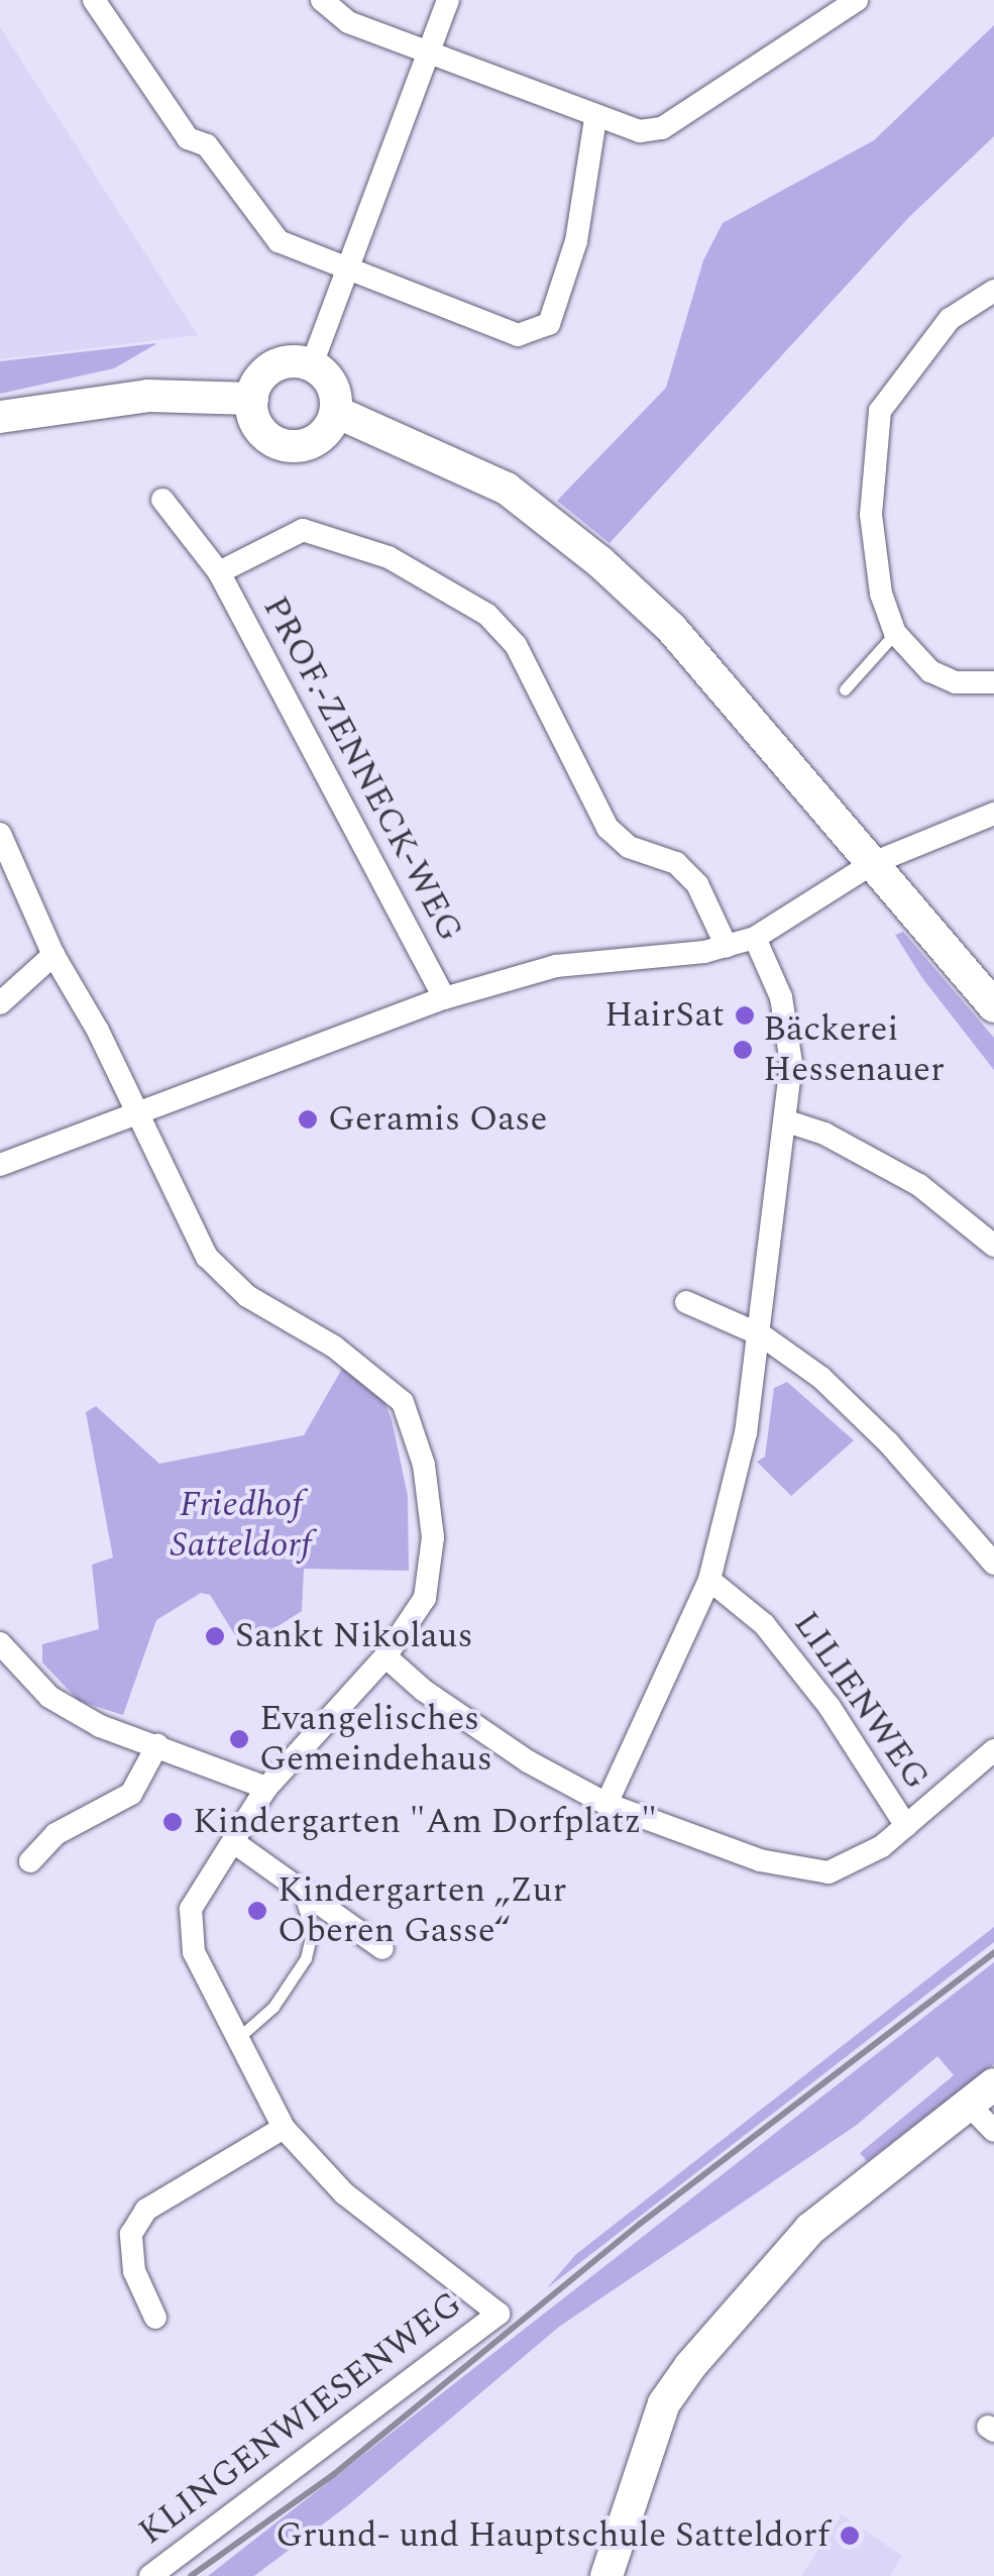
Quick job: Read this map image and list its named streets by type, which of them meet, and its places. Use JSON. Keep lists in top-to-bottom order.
{
  "streets": {
    "street": ["PROF.-ZENNECK-WEG", "LILIENWEG", "KLINGENWIESENWEG"]
  },
  "parks": ["Friedhof Satteldorf"],
  "places": [
    "HairSat",
    "Bäckerei Hessenauer",
    "Geramis Oase",
    "Sankt Nikolaus",
    "Evangelisches Gemeindehaus",
    "Kindergarten \"Am Dorfplatz\"",
    "Kindergarten „Zur Oberen Gasse“",
    "Grund- und Hauptschule Satteldorf"
  ]
}
